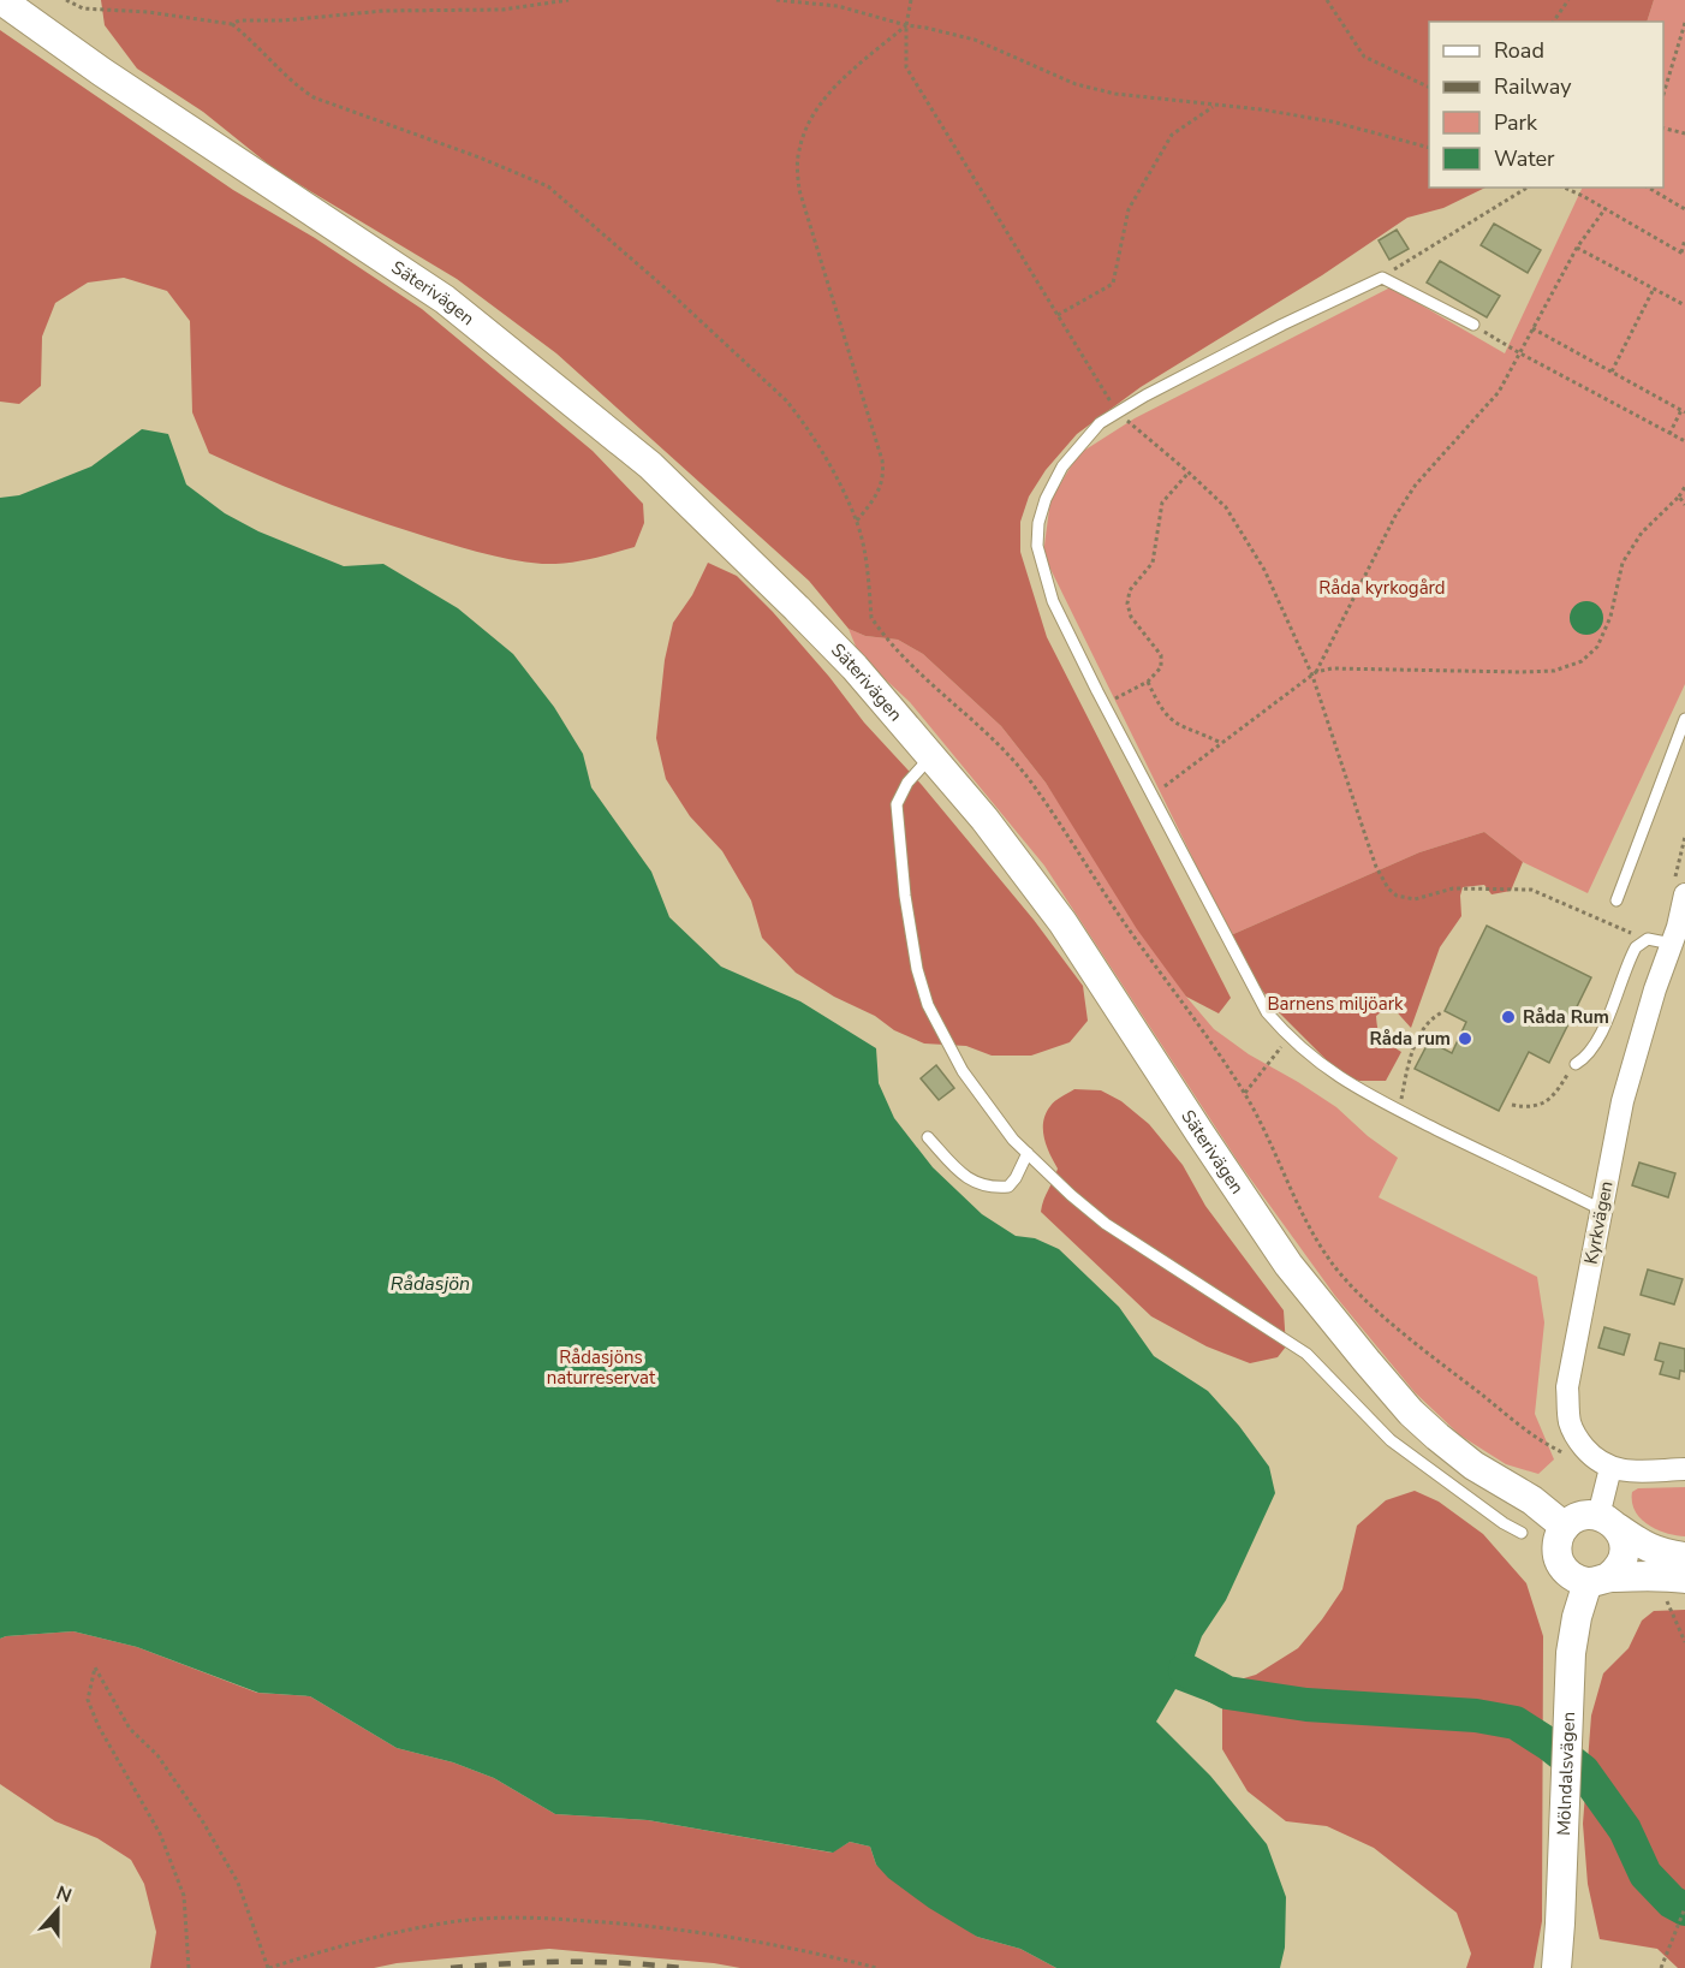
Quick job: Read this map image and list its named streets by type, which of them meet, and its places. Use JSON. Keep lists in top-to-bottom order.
{
  "streets": {
    "street": ["Säterivägen", "Kyrkvägen", "Mölndalsvägen"]
  },
  "crossings": [
    ["Säterivägen", "Mölndalsvägen"]
  ],
  "water": ["Rådasjön"],
  "parks": ["Råda kyrkogård", "Barnens miljöark", "Rådasjöns naturreservat"],
  "places": ["Råda Rum", "Råda rum"],
  "legend": [
    "Road",
    "Railway",
    "Park",
    "Water"
  ],
  "north": "top"
}
